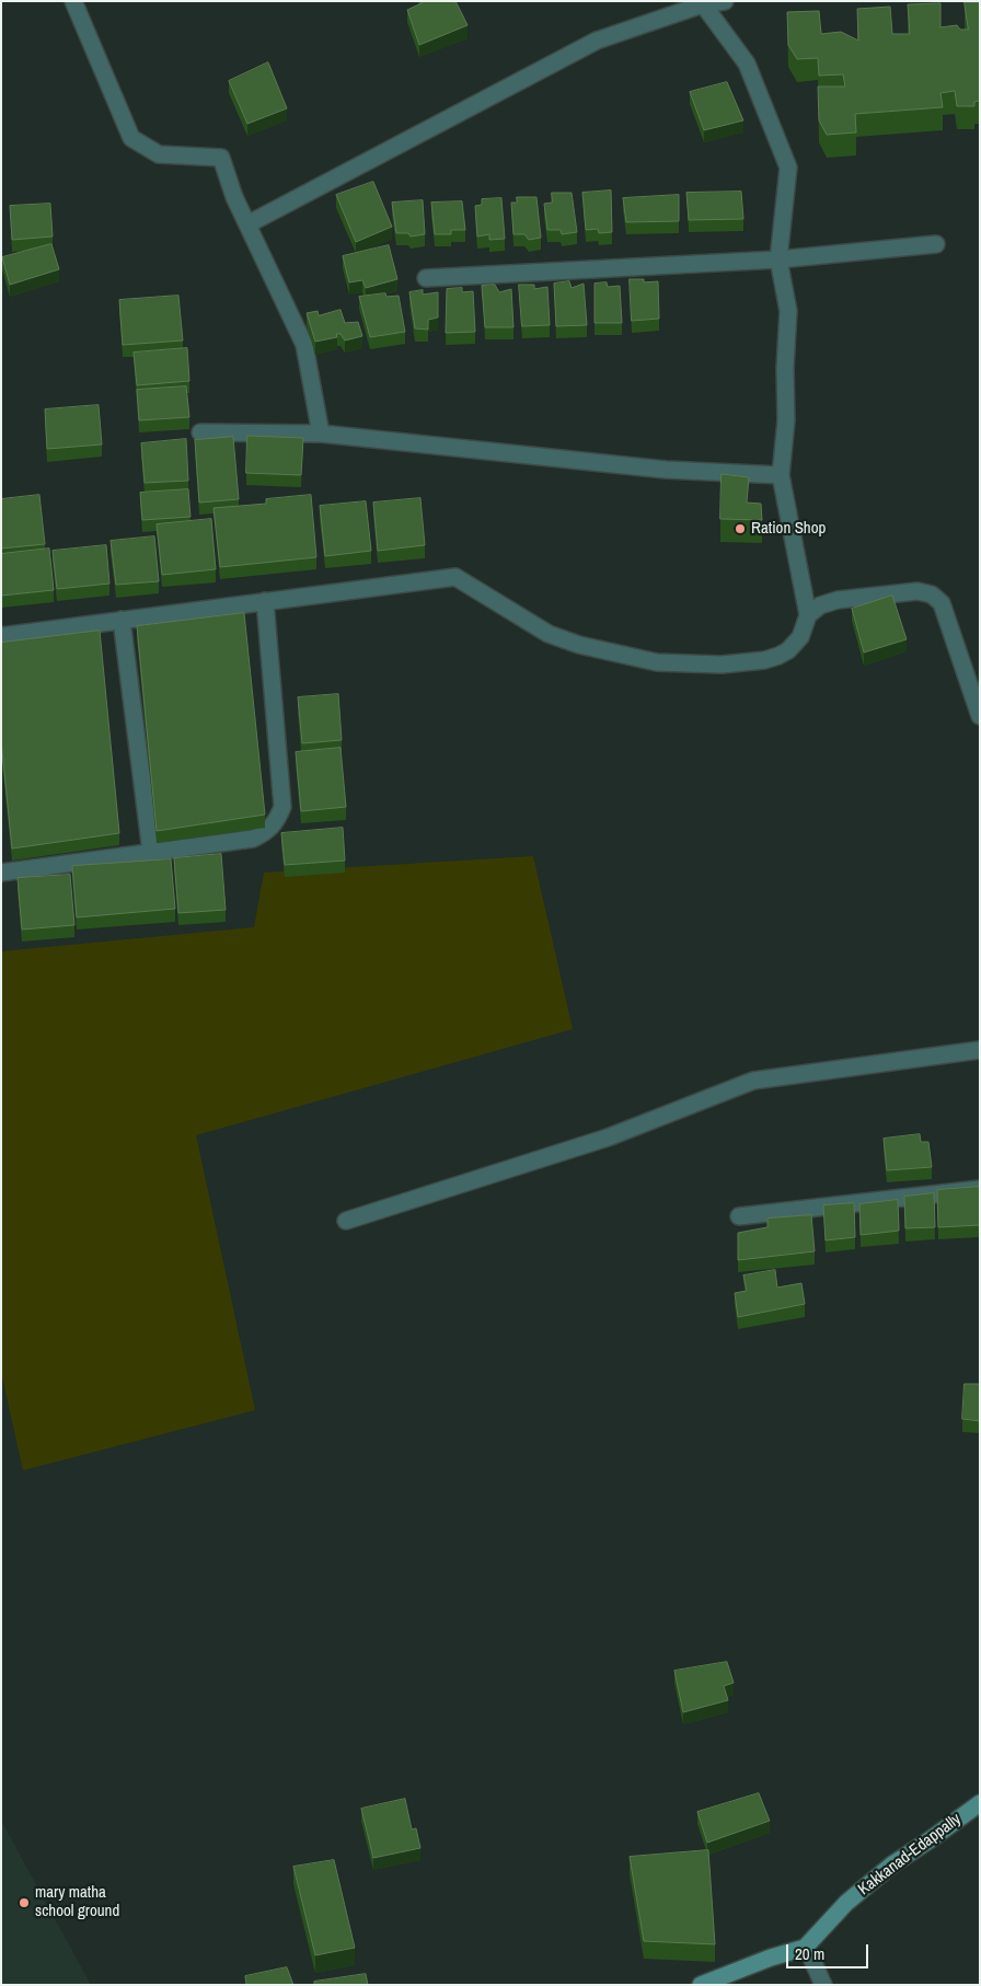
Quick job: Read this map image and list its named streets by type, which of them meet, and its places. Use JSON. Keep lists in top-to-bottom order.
{
  "streets": {
    "street": ["Kakkanad-Edappally"]
  },
  "places": ["Ration Shop", "mary matha school ground"],
  "scale_bar": "20 m"
}
